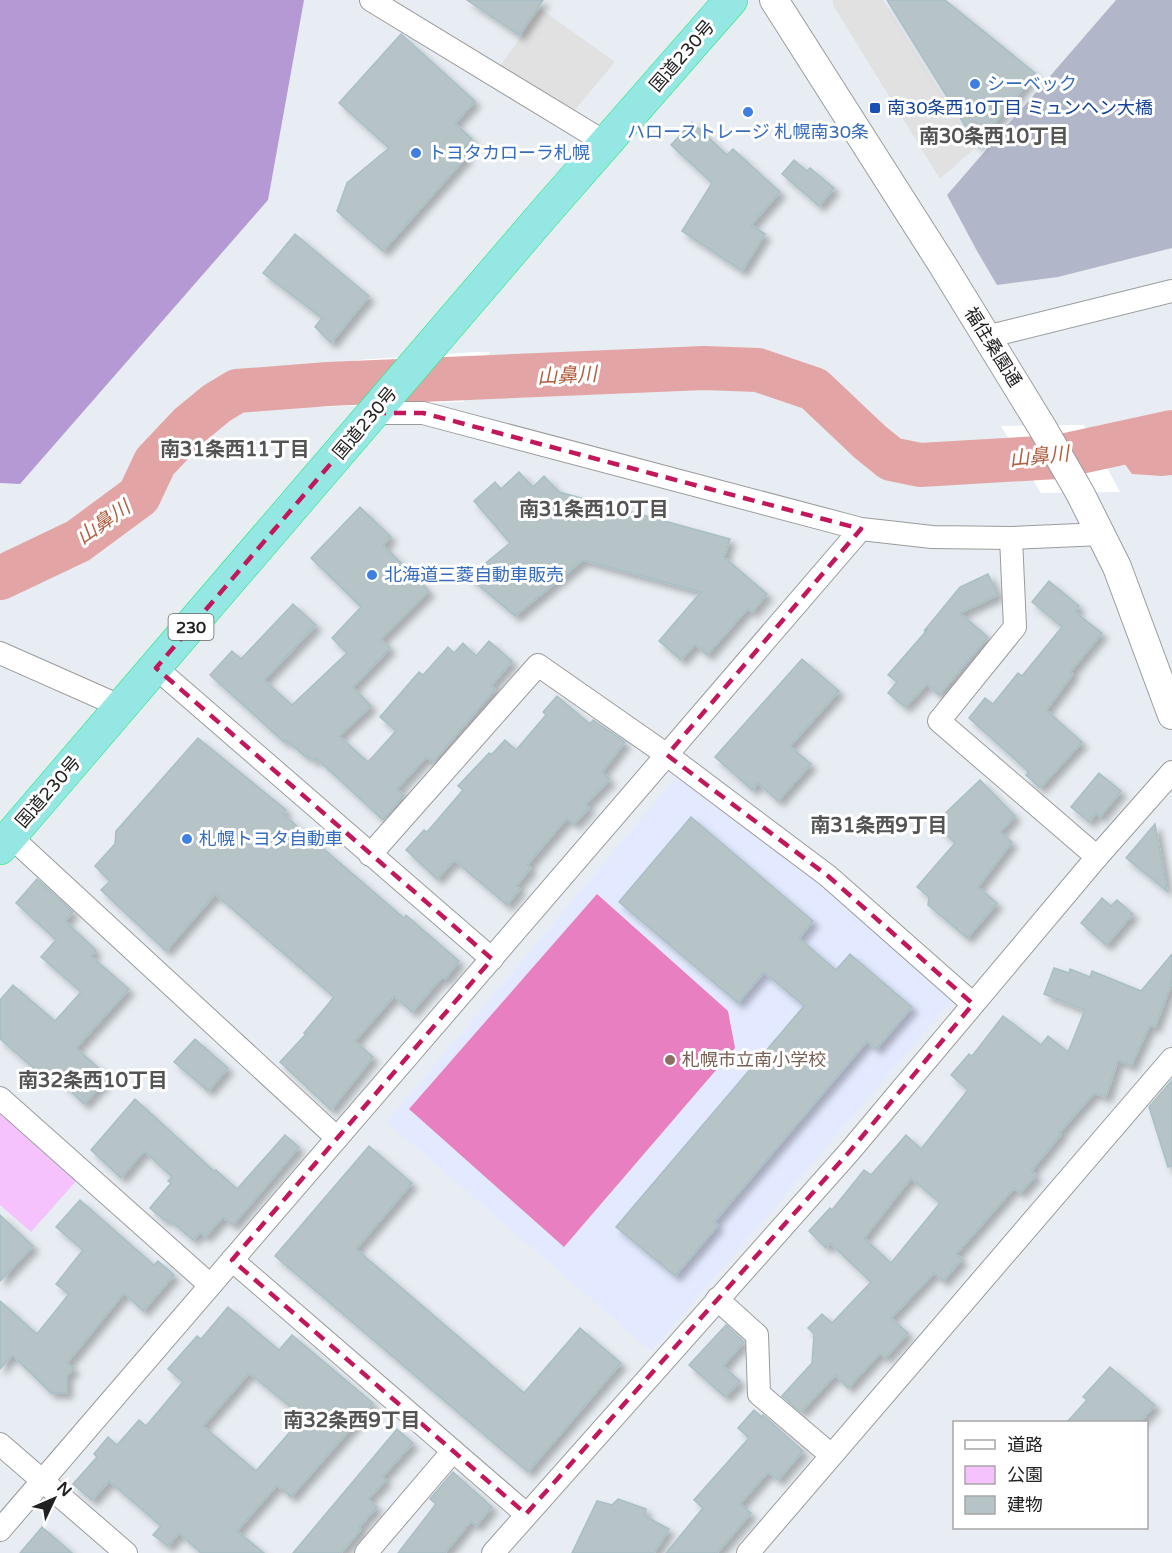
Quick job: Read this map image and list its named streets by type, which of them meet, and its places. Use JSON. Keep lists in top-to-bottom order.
{
  "streets": {
    "highway": ["国道230号", "230"],
    "street": ["福住桑園通"]
  },
  "districts": [
    "南30条西10丁目",
    "南31条西11丁目",
    "南31条西10丁目",
    "南31条西9丁目",
    "南32条西10丁目",
    "南32条西9丁目"
  ],
  "water": ["山鼻川"],
  "places": {
    "other": [
      "シーベック",
      "ハローストレージ 札幌南30条",
      "トヨタカローラ札幌",
      "北海道三菱自動車販売",
      "札幌トヨタ自動車",
      "札幌市立南小学校"
    ],
    "transit": ["南30条西10丁目 ミュンヘン大橋"]
  },
  "legend": ["道路", "公園", "建物"],
  "north": "top right"
}
